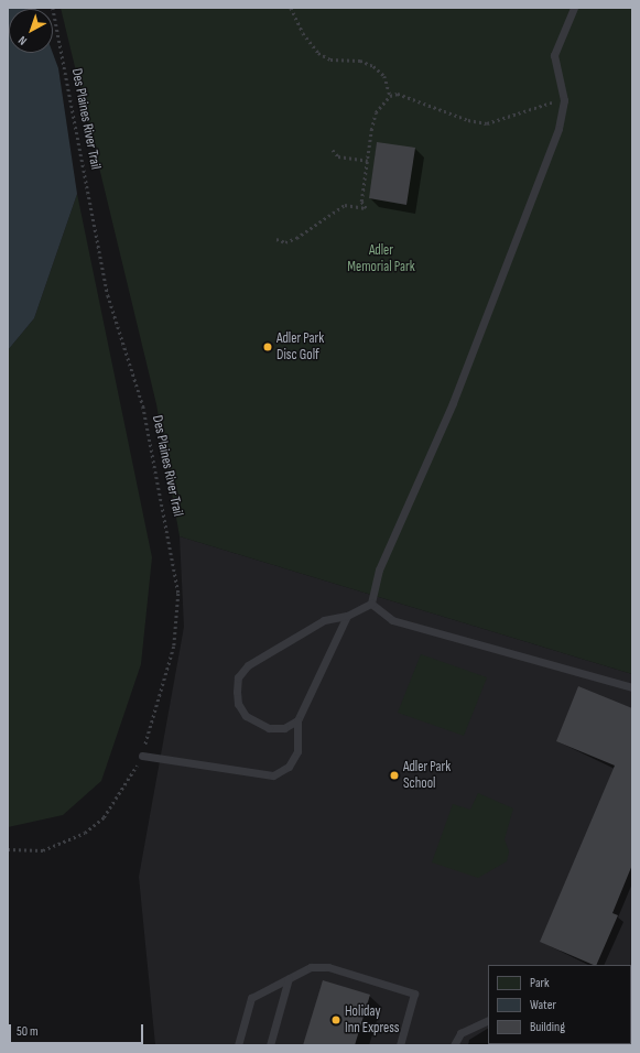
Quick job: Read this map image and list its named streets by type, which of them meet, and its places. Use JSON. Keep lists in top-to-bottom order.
{
  "streets": {
    "path": ["Des Plaines River Trail"]
  },
  "parks": ["Adler Memorial Park"],
  "places": ["Adler Park Disc Golf", "Adler Park School", "Holiday Inn Express"],
  "legend": ["Park", "Water", "Building"],
  "scale_bar": "50 m",
  "north": "bottom left"
}
